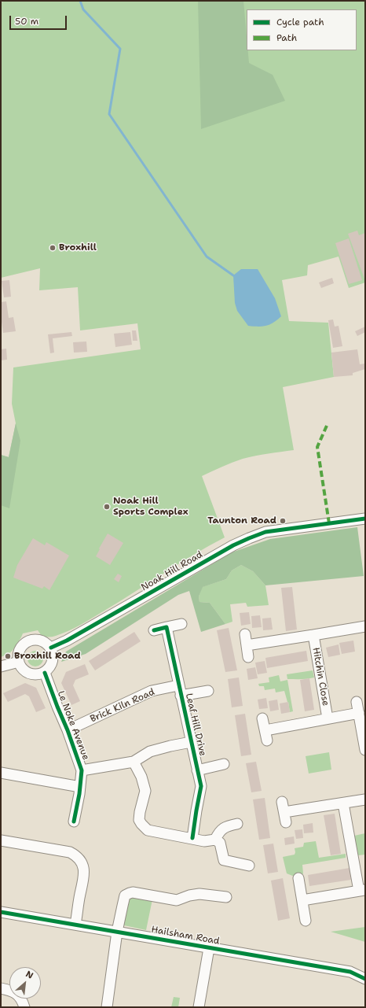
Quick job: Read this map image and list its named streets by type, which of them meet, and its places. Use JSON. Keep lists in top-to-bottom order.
{
  "streets": {
    "street": [
      "Noak Hill Road",
      "Hitchin Close",
      "Brick Kiln Road",
      "Leaf Hill Drive",
      "Le Noke Avenue",
      "Hailsham Road"
    ]
  },
  "crossings": [
    ["Noak Hill Road", "Le Noke Avenue"],
    ["Brick Kiln Road", "Leaf Hill Drive"],
    ["Brick Kiln Road", "Le Noke Avenue"]
  ],
  "places": [
    "Broxhill",
    "Noak Hill Sports Complex",
    "Taunton Road",
    "Broxhill Road"
  ],
  "legend": ["Cycle path", "Path"],
  "scale_bar": "50 m",
  "north": "top right"
}
